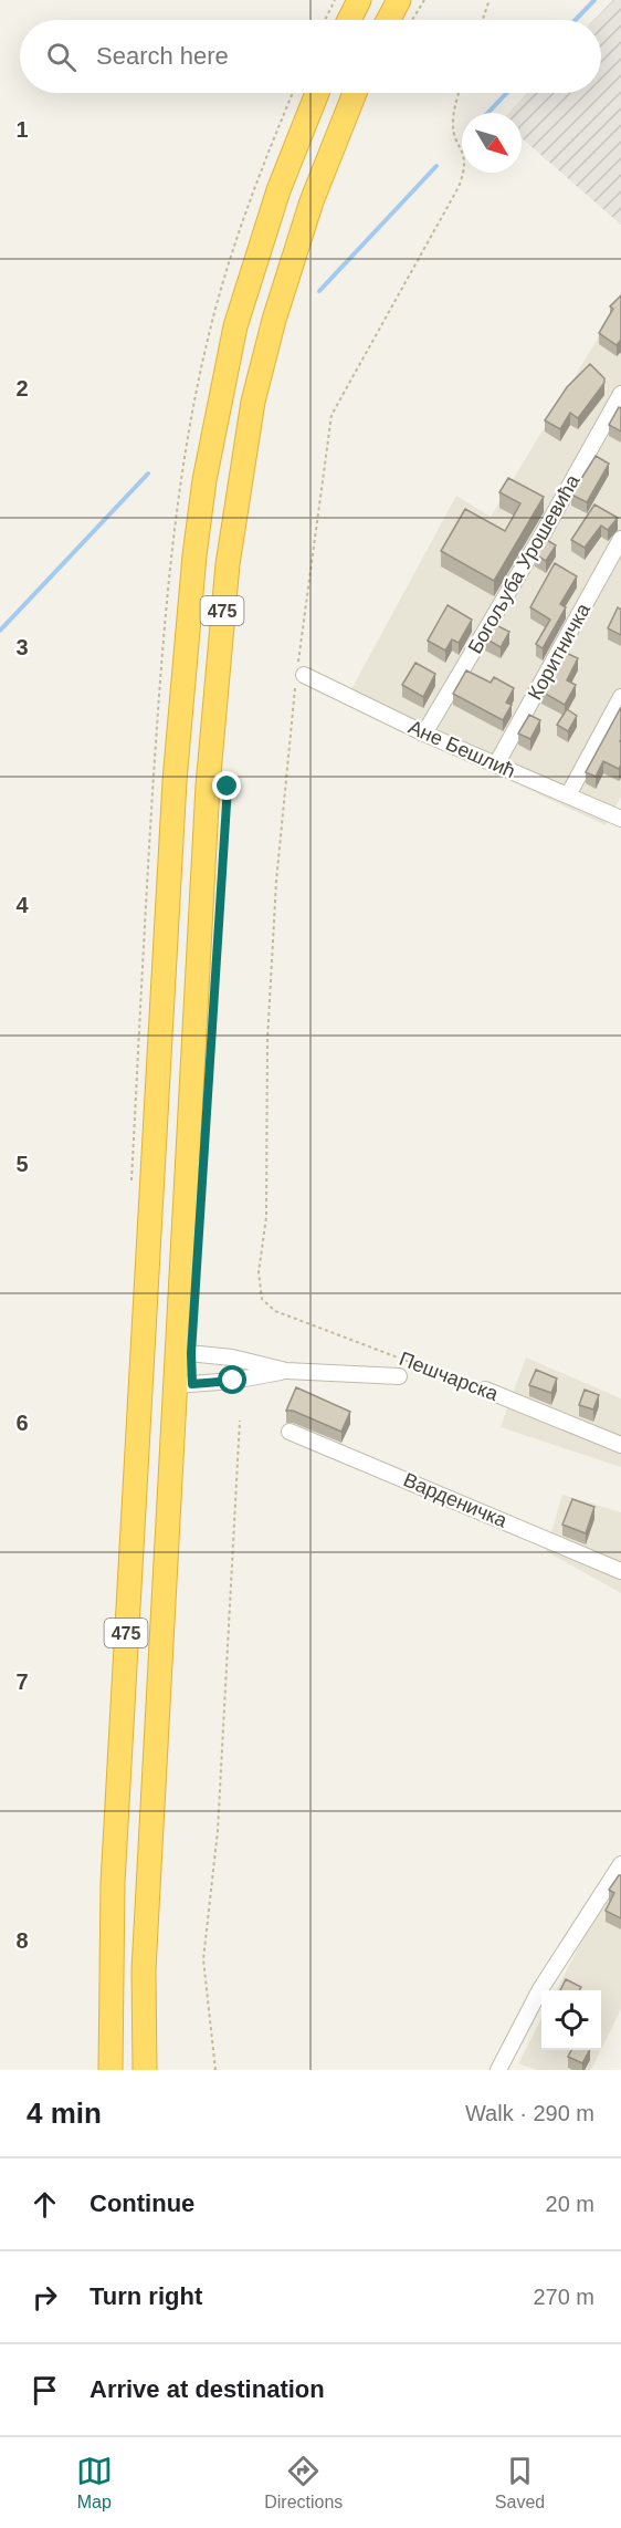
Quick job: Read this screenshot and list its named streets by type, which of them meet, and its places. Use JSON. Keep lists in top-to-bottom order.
{
  "streets": {
    "highway": ["475"],
    "street": [
      "Богољуба Урошевића",
      "Коритничка",
      "Ане Бешлић",
      "Пешчарска",
      "Варденичка"
    ]
  },
  "crossings": [
    ["Богољуба Урошевића", "Ане Бешлић"],
    ["Коритничка", "Ане Бешлић"]
  ],
  "north": "bottom right",
  "page": {
    "search": "Search here",
    "heading": ["4 min", "Walk · 290 m"],
    "list": [
      ["Continue", "20 m"],
      ["Turn right", "270 m"],
      "Arrive at destination"
    ],
    "nav": ["Map", "Directions", "Saved"]
  },
  "grid": {
    "rows": [
      "1",
      "2",
      "3",
      "4",
      "5",
      "6",
      "7",
      "8"
    ]
  }
}
